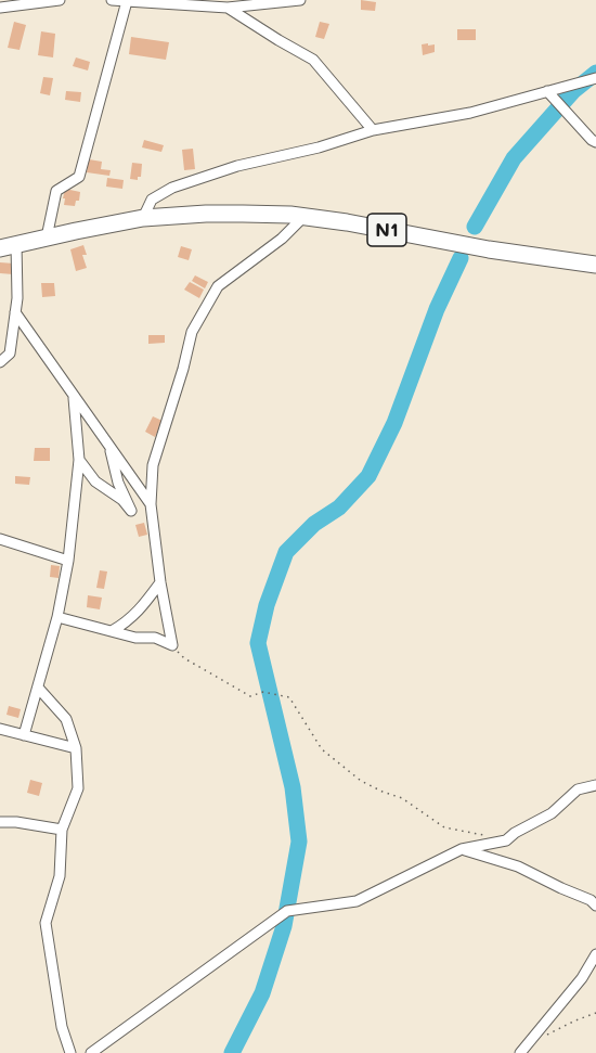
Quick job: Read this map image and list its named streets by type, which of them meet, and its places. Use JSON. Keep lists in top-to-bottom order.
{
  "streets": {
    "main road": ["N1"]
  }
}
